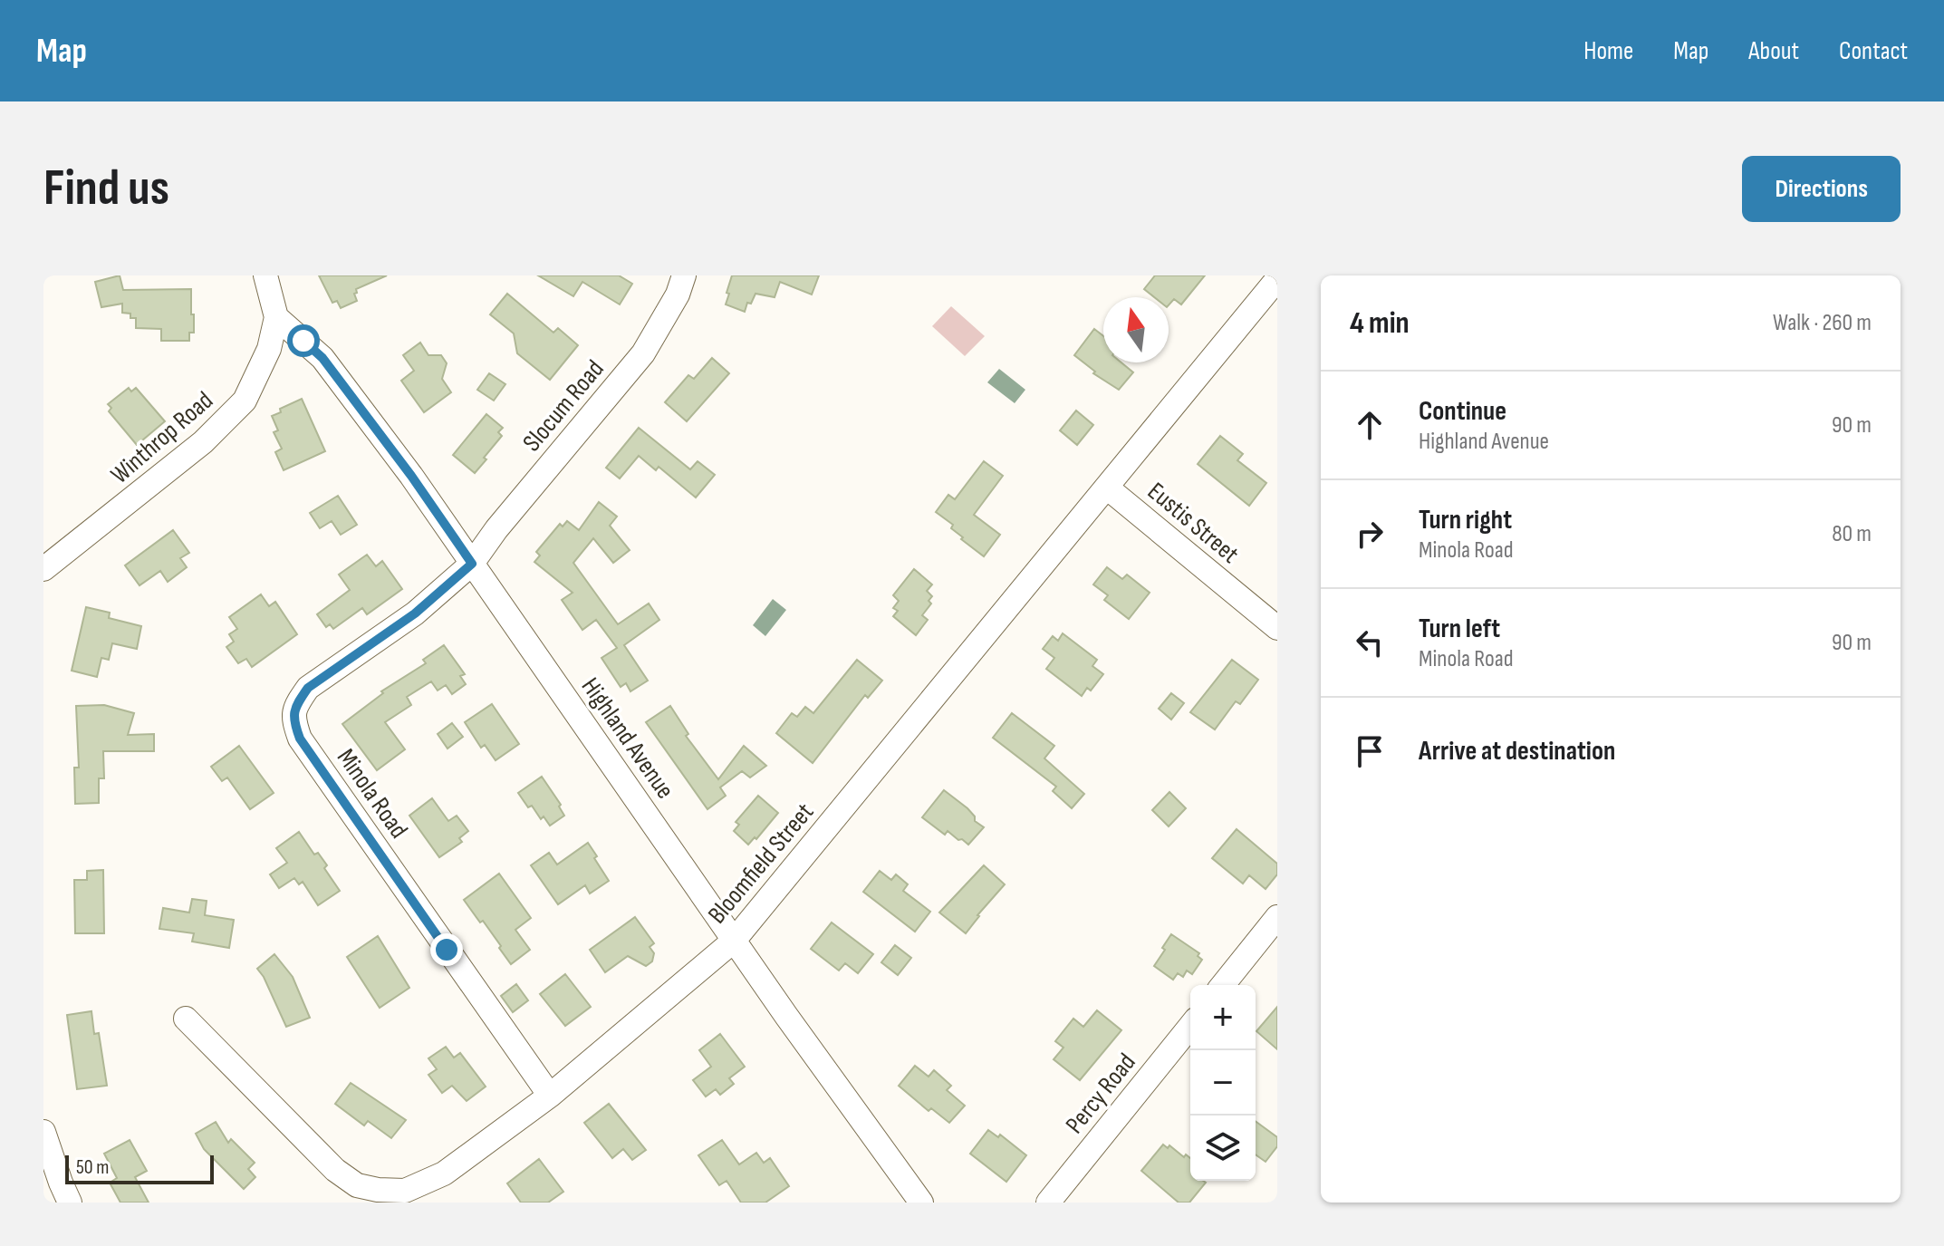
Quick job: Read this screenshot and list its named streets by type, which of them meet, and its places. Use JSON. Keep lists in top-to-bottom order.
{
  "streets": {
    "street": [
      "Slocum Road",
      "Winthrop Road",
      "Eustis Street",
      "Highland Avenue",
      "Minola Road",
      "Bloomfield Street",
      "Percy Road"
    ]
  },
  "crossings": [
    ["Slocum Road", "Highland Avenue"],
    ["Slocum Road", "Minola Road"],
    ["Winthrop Road", "Highland Avenue"],
    ["Eustis Street", "Bloomfield Street"],
    ["Highland Avenue", "Minola Road"],
    ["Highland Avenue", "Bloomfield Street"],
    ["Minola Road", "Bloomfield Street"]
  ],
  "scale_bar": "50 m",
  "north": "top",
  "page": {
    "header": "Map",
    "nav": [
      "Home",
      "Map",
      "About",
      "Contact"
    ],
    "buttons": "Directions",
    "title": "Find us",
    "heading": ["4 min", "Walk · 260 m"],
    "list": [
      ["Continue", "Highland Avenue", "90 m"],
      ["Turn right", "Minola Road", "80 m"],
      ["Turn left", "Minola Road", "90 m"],
      "Arrive at destination"
    ],
    "map_buttons": ["+", "−"],
    "scale": "50 m"
  }
}
